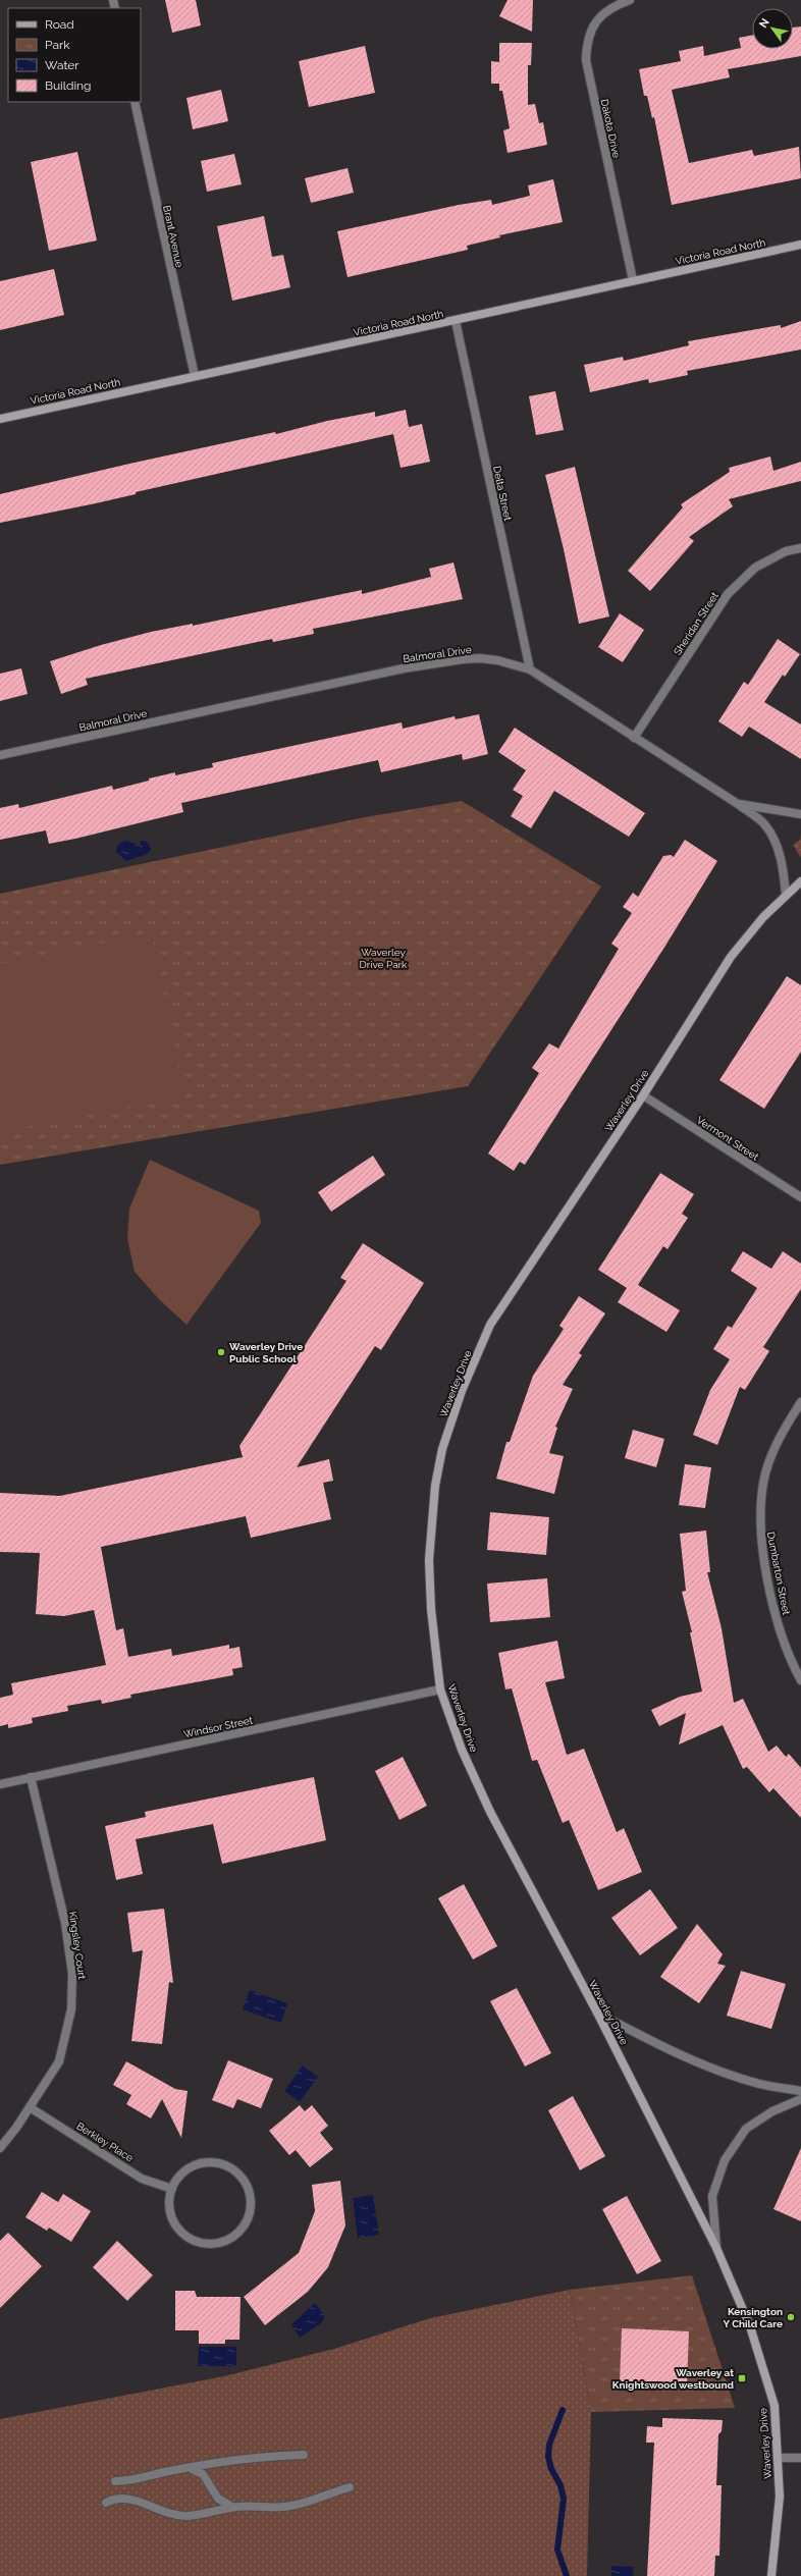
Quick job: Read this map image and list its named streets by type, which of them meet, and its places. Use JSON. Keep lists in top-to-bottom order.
{
  "streets": {
    "street": [
      "Dakota Drive",
      "Brant Avenue",
      "Victoria Road North",
      "Delta Street",
      "Sheridan Street",
      "Balmoral Drive",
      "Waverley Drive",
      "Vermont Street",
      "Dumbarton Street",
      "Windsor Street",
      "Kingsley Court",
      "Berkley Place"
    ]
  },
  "crossings": [
    ["Dakota Drive", "Victoria Road North"],
    ["Brant Avenue", "Victoria Road North"],
    ["Victoria Road North", "Delta Street"],
    ["Delta Street", "Balmoral Drive"],
    ["Sheridan Street", "Balmoral Drive"],
    ["Balmoral Drive", "Waverley Drive"],
    ["Waverley Drive", "Vermont Street"],
    ["Waverley Drive", "Windsor Street"],
    ["Windsor Street", "Kingsley Court"],
    ["Kingsley Court", "Berkley Place"]
  ],
  "parks": ["Waverley Drive Park"],
  "places": {
    "other": ["Waverley Drive Public School", "Kensington Y Child Care"],
    "transit": ["Waverley at Knightswood westbound"]
  },
  "legend": [
    "Road",
    "Park",
    "Water",
    "Building"
  ],
  "north": "top left"
}
